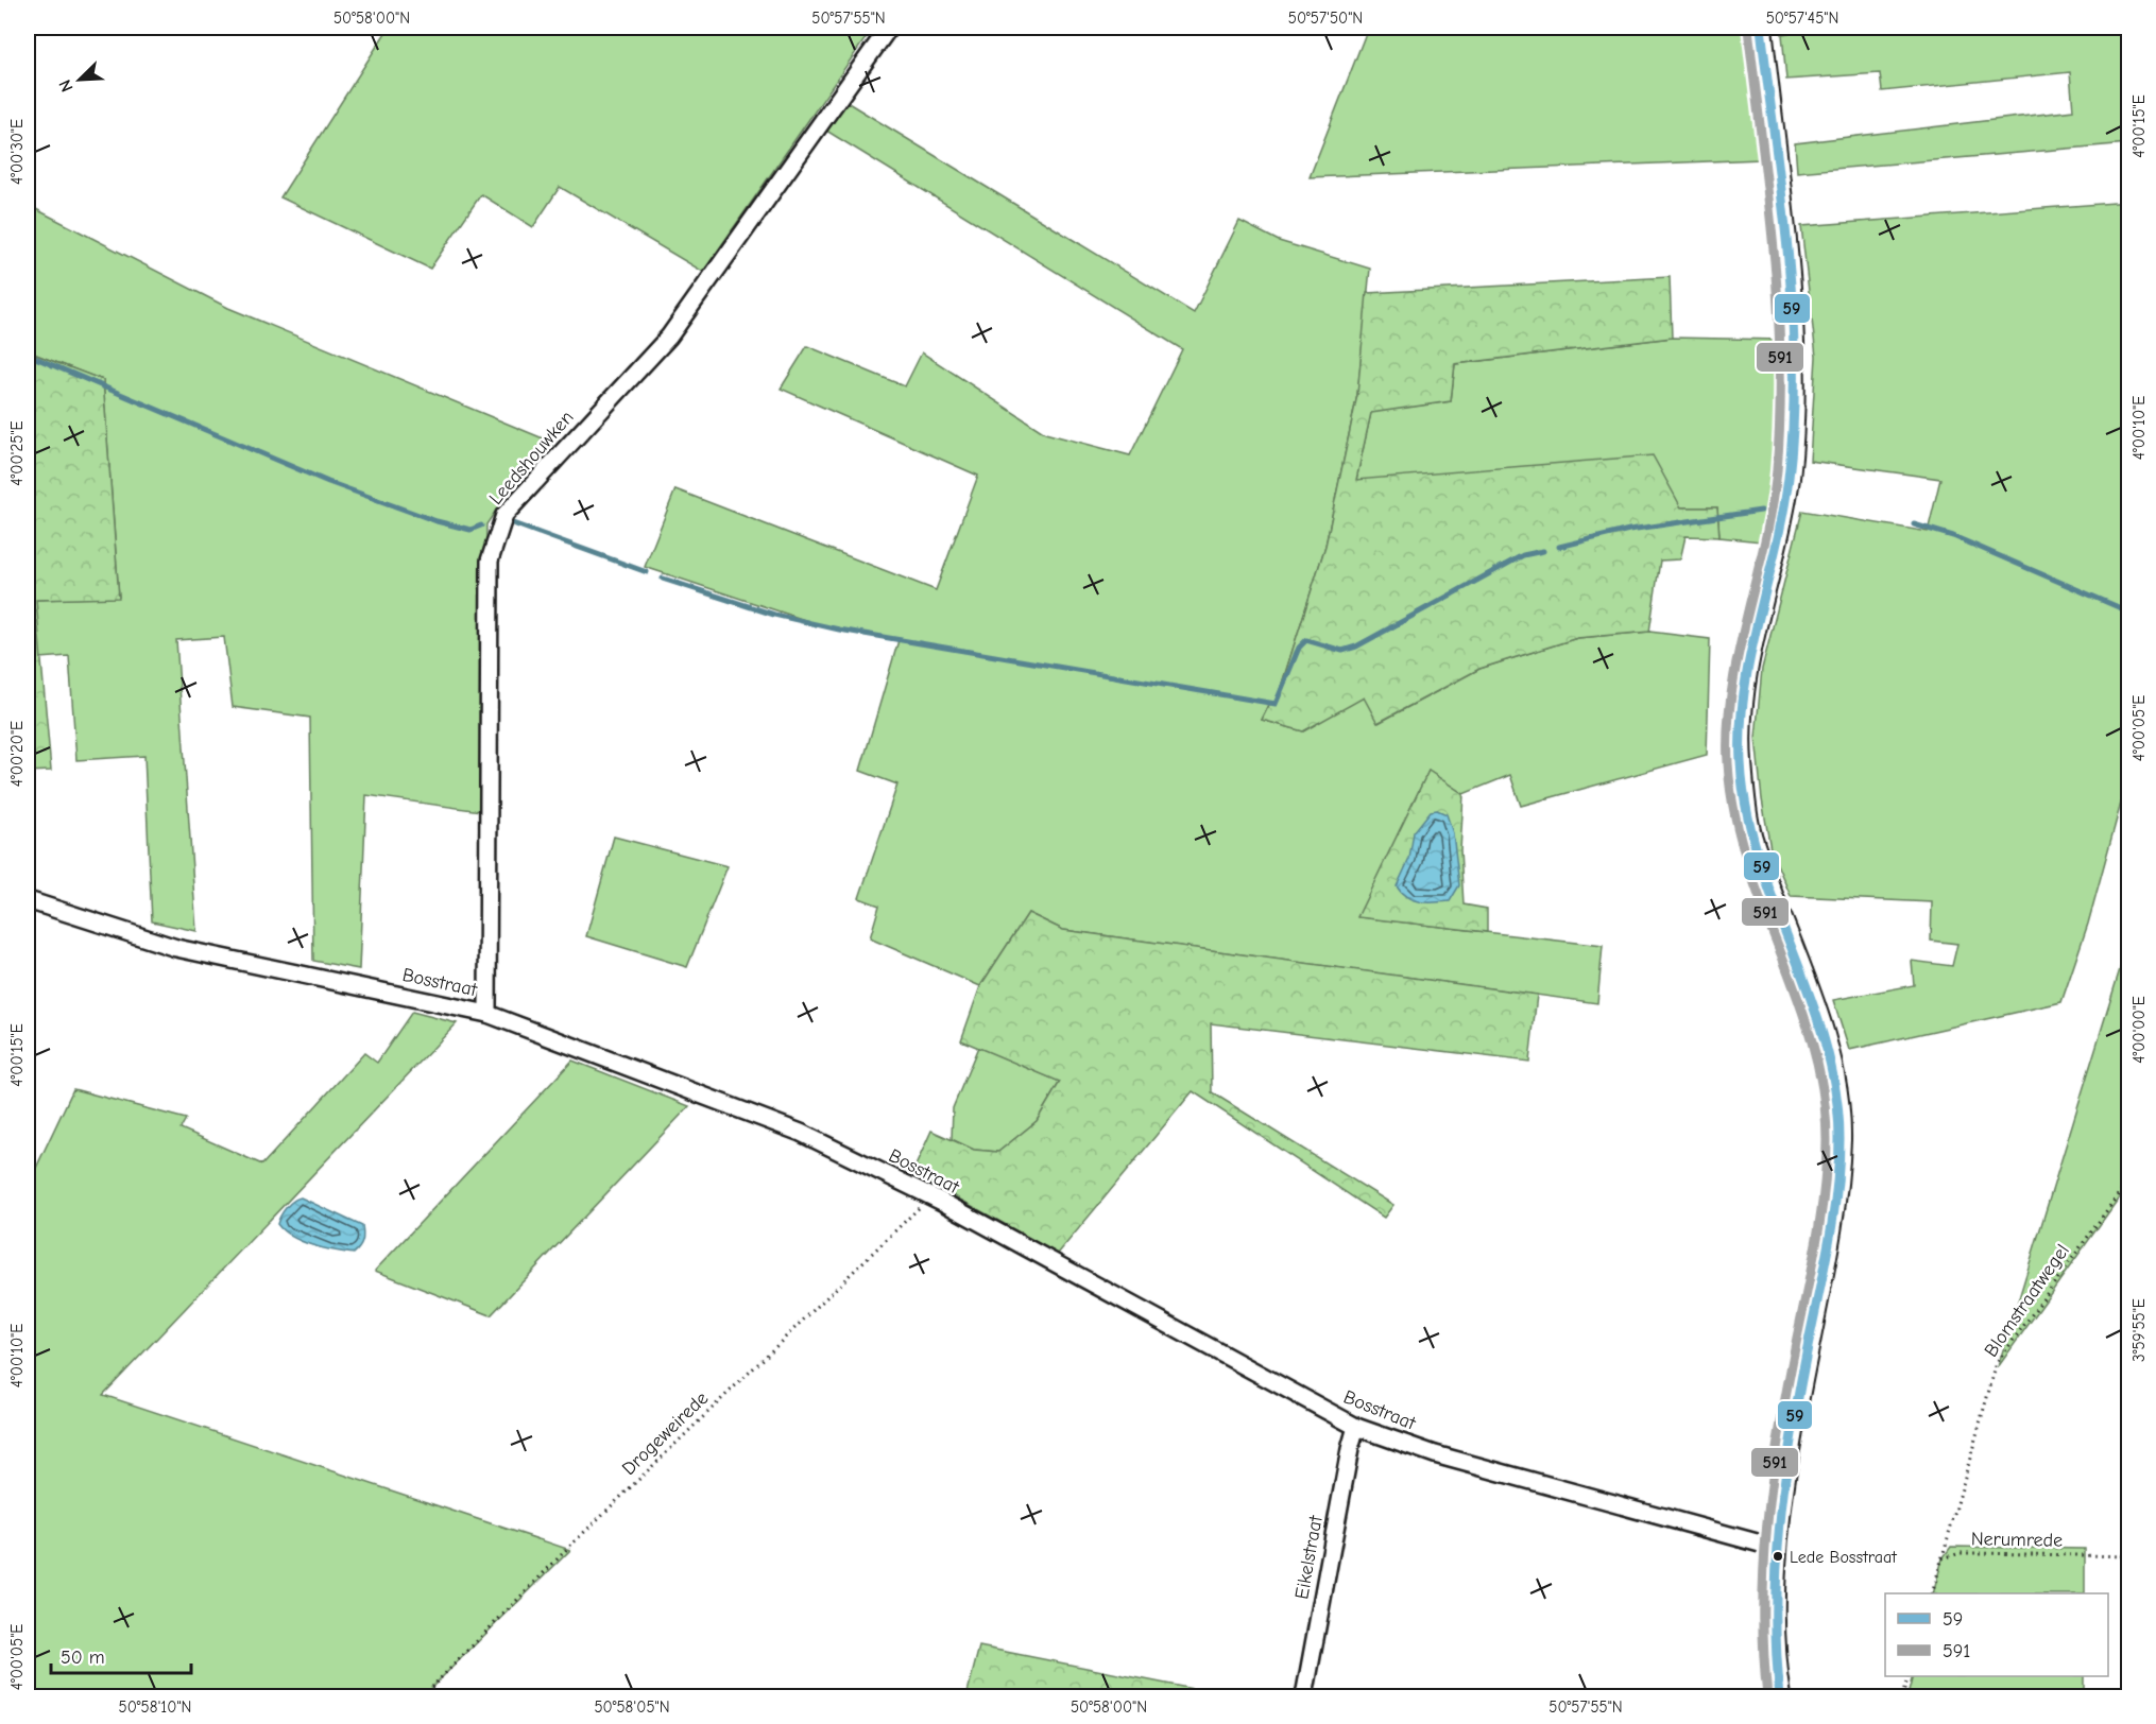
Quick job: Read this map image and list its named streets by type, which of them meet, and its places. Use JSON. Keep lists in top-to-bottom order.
{
  "streets": {
    "street": ["Leedshouwken", "Bosstraat", "Eikelstraat"],
    "path": ["Blomstraatwegel", "Drogeweirede", "Nerumrede"]
  },
  "crossings": [
    ["Leedshouwken", "Bosstraat"],
    ["Bosstraat", "Drogeweirede"],
    ["Bosstraat", "Eikelstraat"],
    ["Blomstraatwegel", "Nerumrede"]
  ],
  "places": ["Lede Bosstraat"],
  "lines": ["transit line 59", "transit line 591"],
  "legend": ["59", "591"],
  "scale_bar": "50 m",
  "north": "bottom left",
  "coordinates": [
    "50°58'00\"N",
    "50°57'55\"N",
    "50°57'50\"N",
    "50°57'45\"N",
    "4°00'15\"E",
    "4°00'30\"E",
    "4°00'10\"E",
    "4°00'25\"E",
    "4°00'05\"E",
    "4°00'20\"E",
    "4°00'00\"E",
    "3°59'55\"E",
    "50°58'10\"N",
    "50°58'05\"N"
  ]
}
